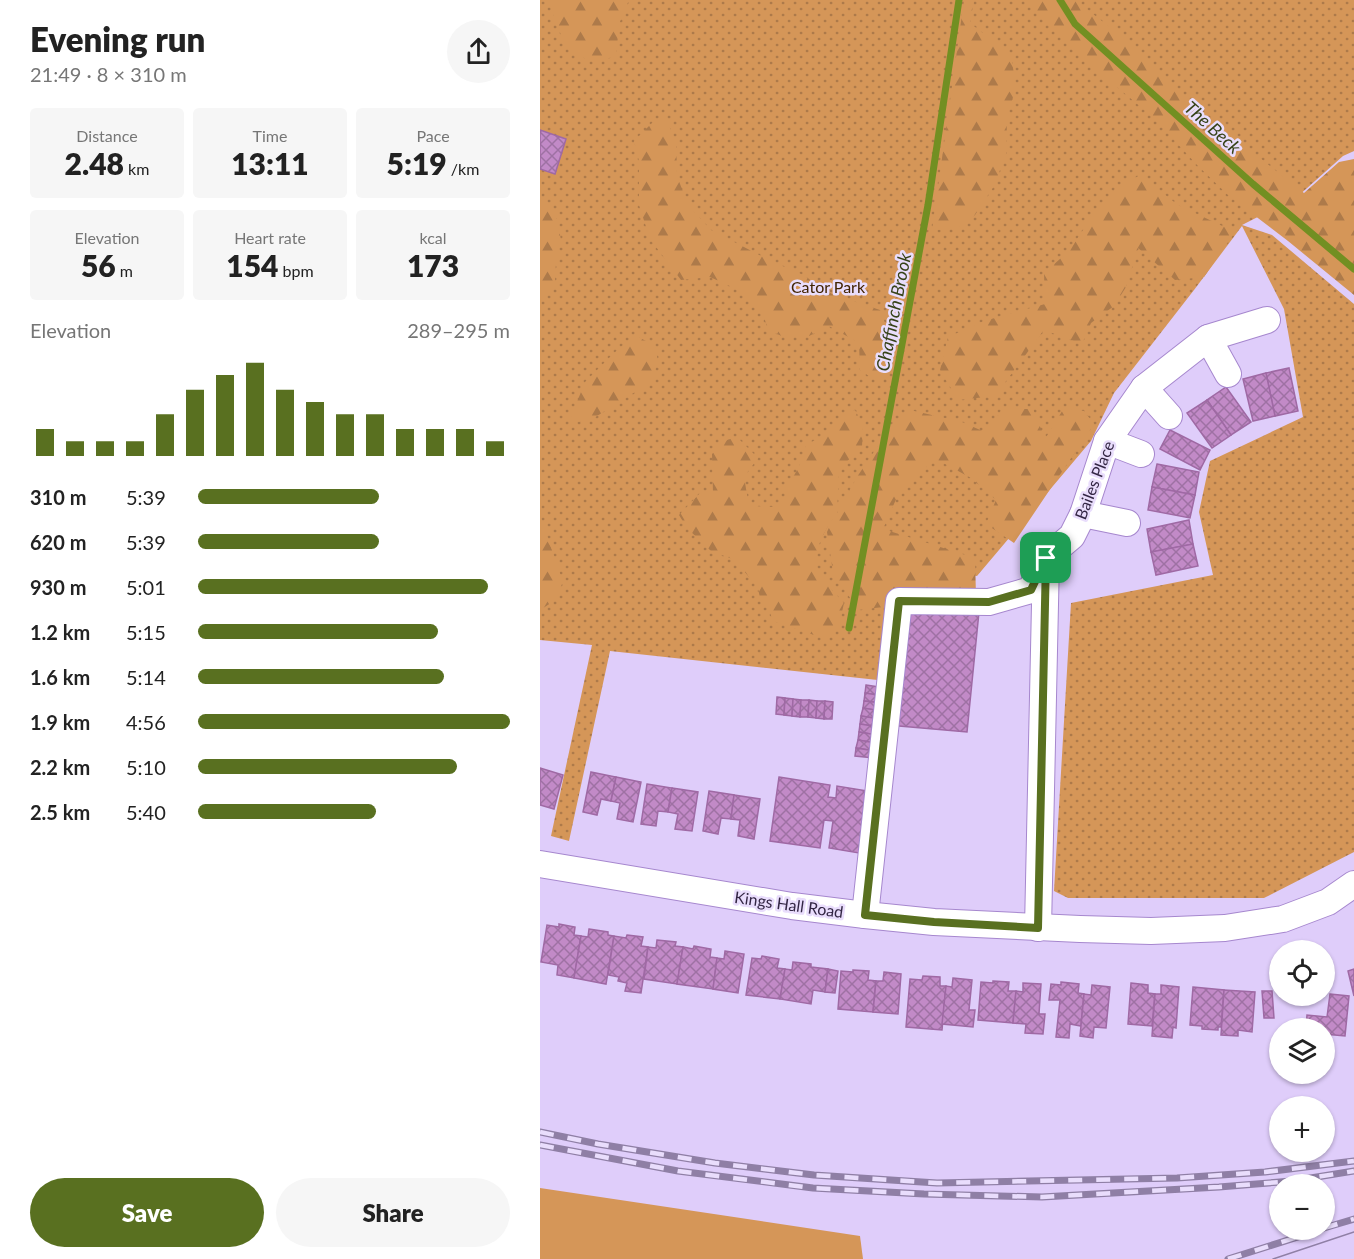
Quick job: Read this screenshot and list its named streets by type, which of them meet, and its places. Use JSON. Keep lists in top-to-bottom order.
{
  "streets": {
    "street": ["Bailes Place", "Kings Hall Road"]
  },
  "water": ["The Beck", "Chaffinch Brook"],
  "parks": ["Cator Park"],
  "page": {
    "heading": ["Evening run", "21:49 · 8 × 310 m"],
    "stats": [
      ["Distance", "2.48 km"],
      ["Time", "13:11"],
      ["Pace", "5:19 /km"],
      ["Elevation", "56 m"],
      ["Heart rate", "154 bpm"],
      ["kcal", "173"]
    ],
    "chart": ["Elevation", "289–295 m"],
    "list": [
      {
        "name": "310 m",
        "note": "5:39"
      },
      {
        "name": "620 m",
        "note": "5:39"
      },
      {
        "name": "930 m",
        "note": "5:01"
      },
      {
        "name": "1.2 km",
        "note": "5:15"
      },
      {
        "name": "1.6 km",
        "note": "5:14"
      },
      {
        "name": "1.9 km",
        "note": "4:56"
      },
      {
        "name": "2.2 km",
        "note": "5:10"
      },
      {
        "name": "2.5 km",
        "note": "5:40"
      }
    ],
    "map_buttons": ["+", "−"],
    "buttons": ["Save", "Share"]
  }
}
